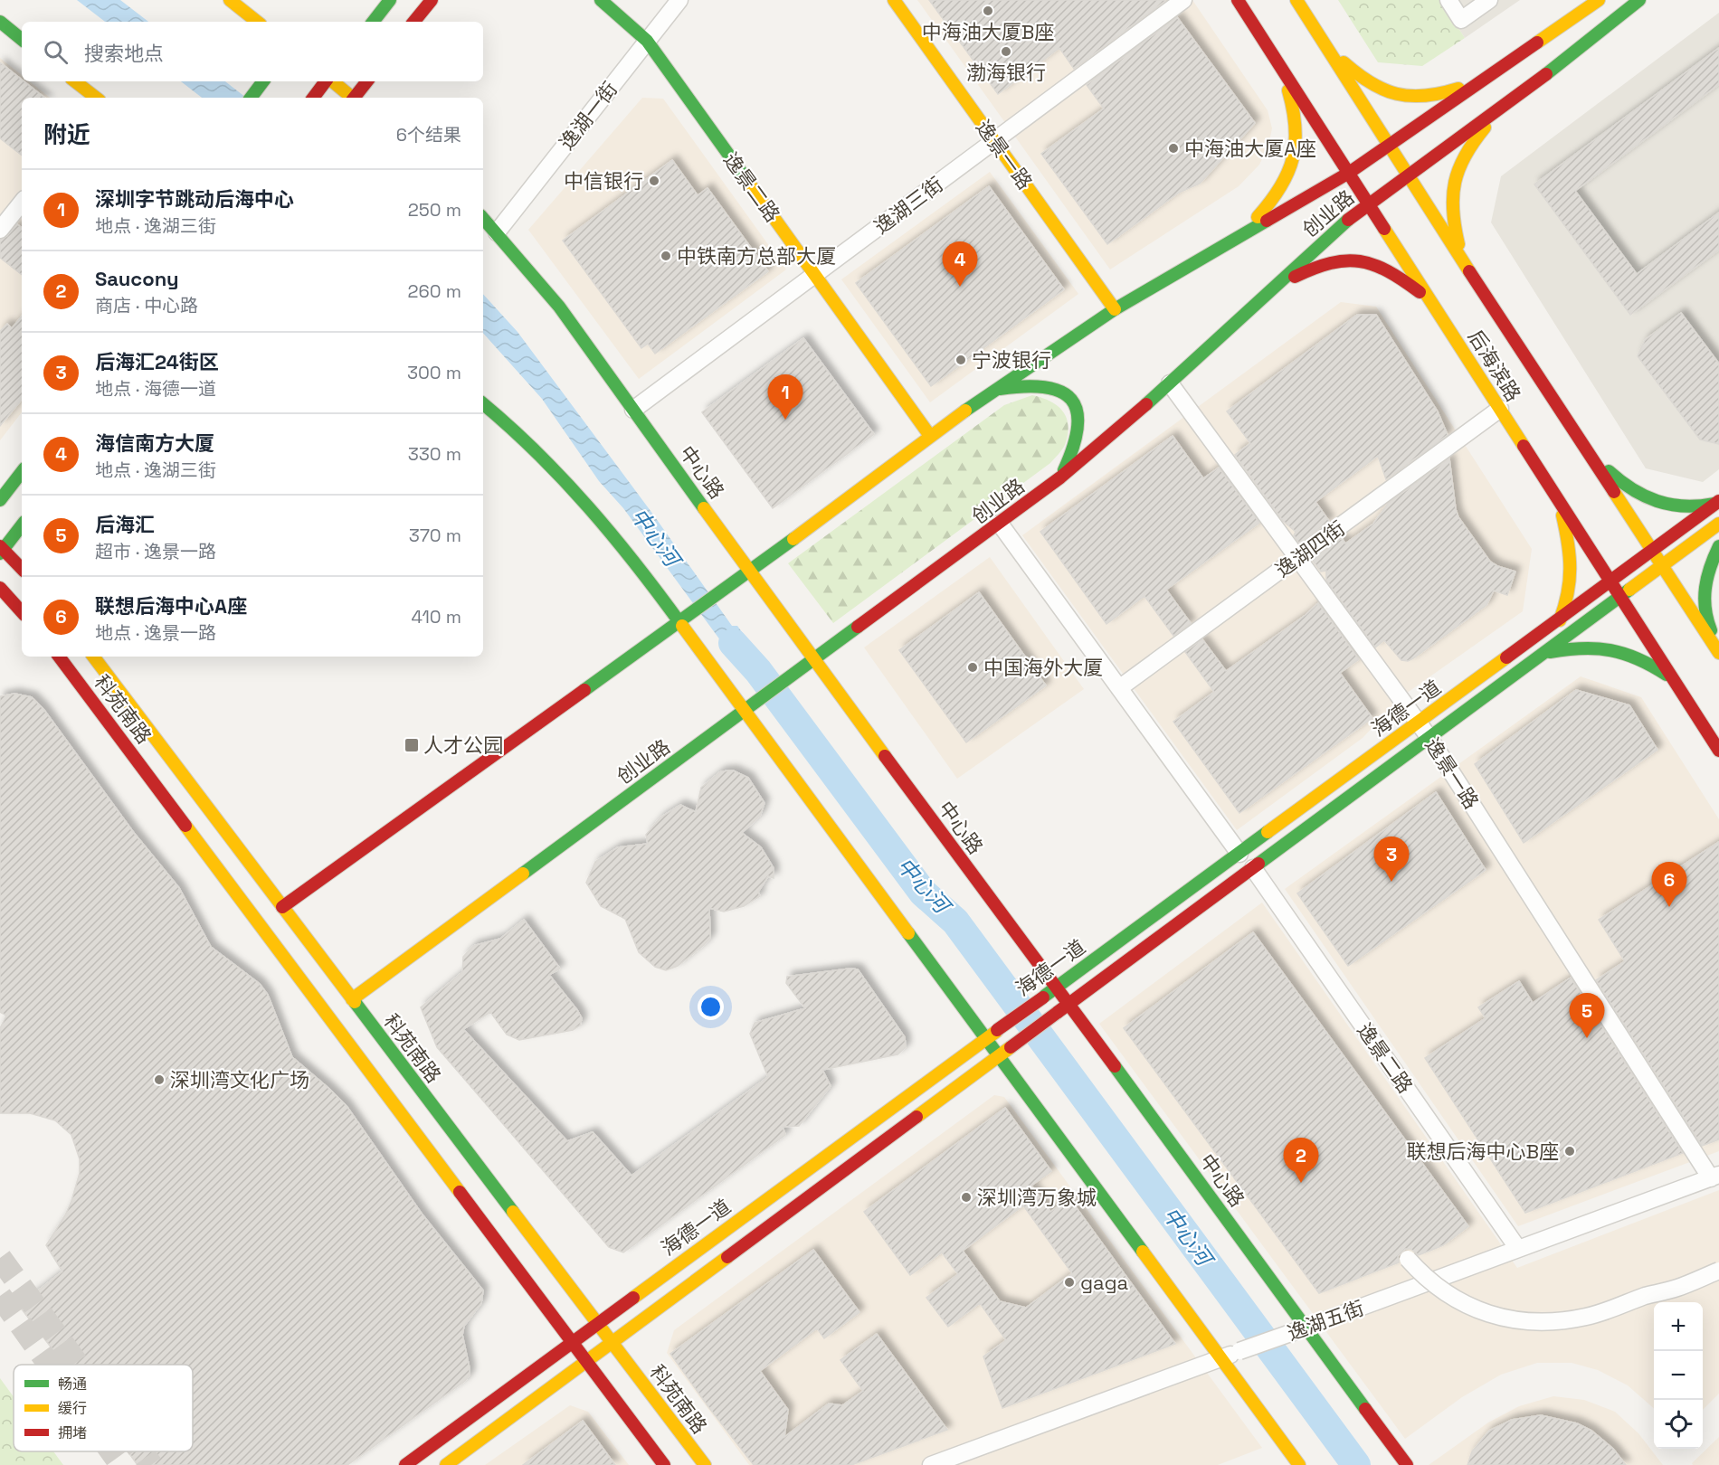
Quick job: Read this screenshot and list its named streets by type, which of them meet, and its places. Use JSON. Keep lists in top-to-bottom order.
{
  "streets": {
    "main road": [
      "逸景一路",
      "逸景二路",
      "创业路",
      "后海滨路",
      "中心路",
      "海德一道",
      "科苑南路"
    ],
    "street": [
      "逸湖一街",
      "逸湖三街",
      "逸湖四街",
      "逸湖五街"
    ]
  },
  "crossings": [
    ["逸湖一街", "逸景二路"],
    ["逸湖一街", "中心路"],
    ["逸景一路", "逸湖三街"],
    ["逸景一路", "创业路"],
    ["逸景一路", "逸湖四街"],
    ["逸景一路", "海德一道"],
    ["逸景一路", "逸湖五街"],
    ["逸景二路", "逸湖三街"],
    ["逸景二路", "创业路"],
    ["逸景二路", "海德一道"],
    ["逸景二路", "逸湖五街"],
    ["逸湖三街", "中心路"],
    ["创业路", "后海滨路"],
    ["创业路", "中心路"],
    ["创业路", "科苑南路"],
    ["后海滨路", "逸湖四街"],
    ["后海滨路", "海德一道"],
    ["中心路", "海德一道"],
    ["中心路", "逸湖五街"],
    ["海德一道", "科苑南路"]
  ],
  "water": ["中心河"],
  "places": {
    "other": [
      "中海油大厦B座",
      "渤海银行",
      "中海油大厦A座",
      "中信银行",
      "中铁南方总部大厦",
      "宁波银行",
      "中国海外大厦",
      "深圳湾文化广场",
      "联想后海中心B座",
      "深圳湾万象城",
      "gaga"
    ],
    "transit": ["人才公园"]
  },
  "legend": ["畅通", "缓行", "拥堵"],
  "page": {
    "search": "搜索地点",
    "heading": ["附近", "6个结果"],
    "list": [
      {
        "mark": "1",
        "name": "深圳字节跳动后海中心",
        "note": "地点 · 逸湖三街",
        "value": "250 m"
      },
      {
        "mark": "2",
        "name": "Saucony",
        "note": "商店 · 中心路",
        "value": "260 m"
      },
      {
        "mark": "3",
        "name": "后海汇24街区",
        "note": "地点 · 海德一道",
        "value": "300 m"
      },
      {
        "mark": "4",
        "name": "海信南方大厦",
        "note": "地点 · 逸湖三街",
        "value": "330 m"
      },
      {
        "mark": "5",
        "name": "后海汇",
        "note": "超市 · 逸景一路",
        "value": "370 m"
      },
      {
        "mark": "6",
        "name": "联想后海中心A座",
        "note": "地点 · 逸景一路",
        "value": "410 m"
      }
    ],
    "pins": [
      "4",
      "1",
      "3",
      "6",
      "5",
      "2"
    ],
    "map_buttons": ["+", "−"]
  }
}
